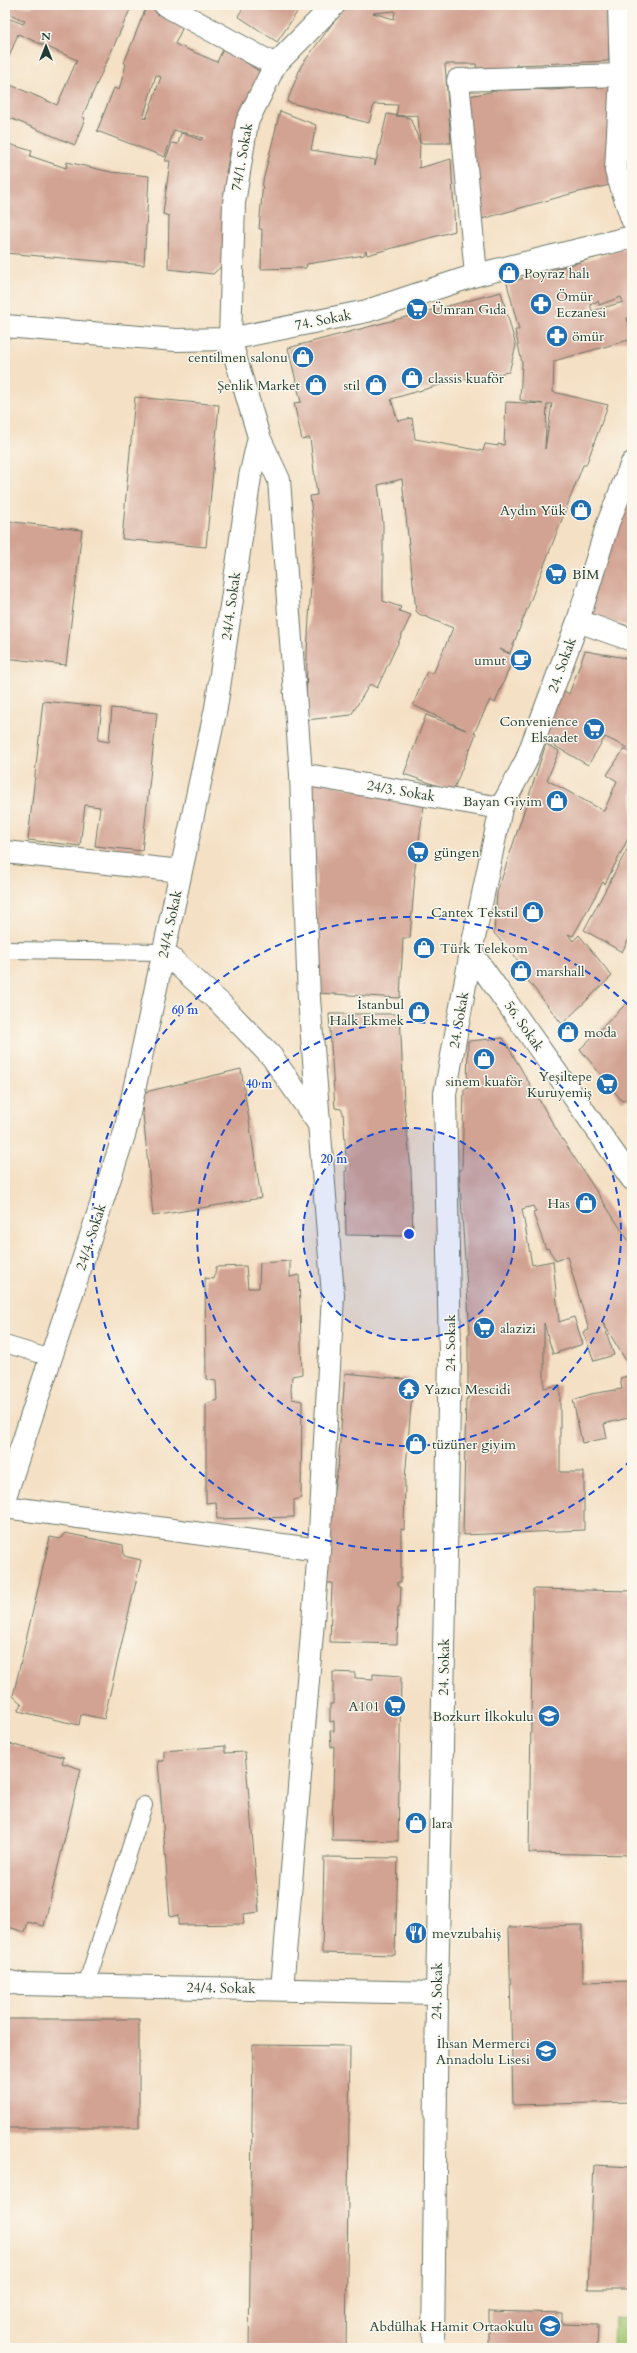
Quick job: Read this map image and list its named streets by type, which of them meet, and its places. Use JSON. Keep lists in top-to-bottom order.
{
  "streets": {
    "street": [
      "74/1. Sokak",
      "74. Sokak",
      "24/4. Sokak",
      "24. Sokak",
      "24/3. Sokak",
      "56. Sokak"
    ]
  },
  "crossings": [
    ["74/1. Sokak", "74. Sokak"],
    ["74/1. Sokak", "24/4. Sokak"],
    ["74. Sokak", "24/4. Sokak"],
    ["24/4. Sokak", "24. Sokak"],
    ["24. Sokak", "24/3. Sokak"],
    ["24. Sokak", "56. Sokak"]
  ],
  "places": {
    "shop": [
      "Poyraz halı",
      "centilmen salonu",
      "classis kuaför",
      "Şenlik Market",
      "stil",
      "Aydın Yük",
      "Bayan Giyim",
      "Cantex Tekstil",
      "Türk Telekom",
      "marshall",
      "İstanbul Halk Ekmek",
      "moda",
      "sinem kuaför",
      "Has",
      "tüzüner giyim",
      "lara"
    ],
    "pharmacy": ["Ömür Eczanesi", "ömür"],
    "supermarket": [
      "Ümran Gıda",
      "BİM",
      "Convenience Elsaadet",
      "güngen",
      "Yeşiltepe Kuruyemiş",
      "alazizi",
      "A101"
    ],
    "cafe": ["umut"],
    "temple": ["Yazıcı Mescidi"],
    "school or university": ["Bozkurt İlkokulu", "İhsan Mermerci Annadolu Lisesi", "Abdülhak Hamit Ortaokulu"],
    "restaurant": ["mevzubahiş"]
  },
  "north": "top",
  "rings": ["60 m", "40 m", "20 m"]
}
